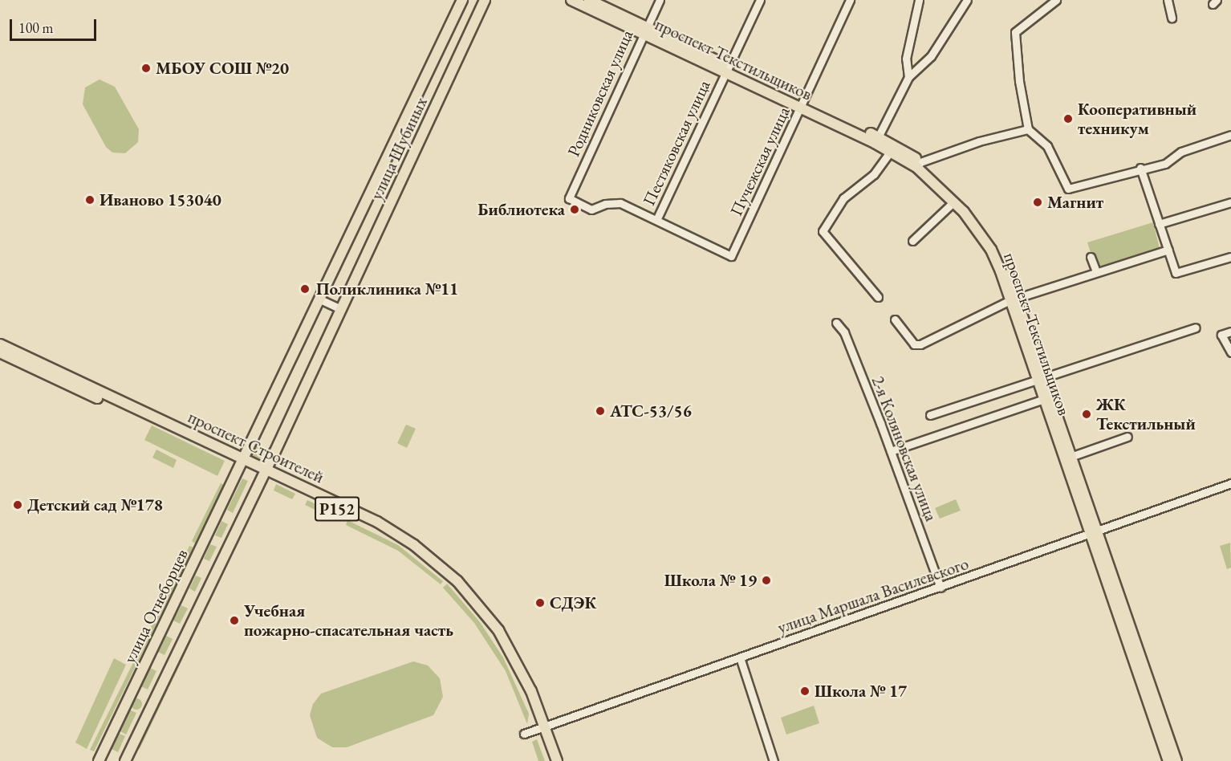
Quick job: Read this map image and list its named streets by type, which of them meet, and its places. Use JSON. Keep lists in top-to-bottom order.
{
  "streets": {
    "main road": [
      "проспект Текстильщиков",
      "улица Шубиных",
      "проспект Строителей",
      "Р152",
      "улица Огнеборцев"
    ],
    "street": [
      "Родниковская улица",
      "Пестяковская улица",
      "Пучежская улица",
      "2-я Коляновская улица",
      "улица Маршала Василевского"
    ]
  },
  "crossings": [
    ["проспект Текстильщиков", "Родниковская улица"],
    ["проспект Текстильщиков", "Пестяковская улица"],
    ["проспект Текстильщиков", "Пучежская улица"],
    ["проспект Текстильщиков", "улица Маршала Василевского"],
    ["Родниковская улица", "Пестяковская улица"],
    ["Родниковская улица", "Пучежская улица"],
    ["Пестяковская улица", "Пучежская улица"],
    ["улица Шубиных", "проспект Строителей"],
    ["улица Шубиных", "улица Огнеборцев"],
    ["проспект Строителей", "улица Маршала Василевского"],
    ["проспект Строителей", "улица Огнеборцев"],
    ["2-я Коляновская улица", "улица Маршала Василевского"]
  ],
  "places": [
    "МБОУ СОШ №20",
    "Кооперативный техникум",
    "Иваново 153040",
    "Магнит",
    "Библиотека",
    "Поликлиника №11",
    "АТС-53/56",
    "ЖК Текстильный",
    "Детский сад №178",
    "Школа № 19",
    "СДЭК",
    "Учебная пожарно-спасательная часть",
    "Школа № 17"
  ],
  "scale_bar": "100 m"
}
